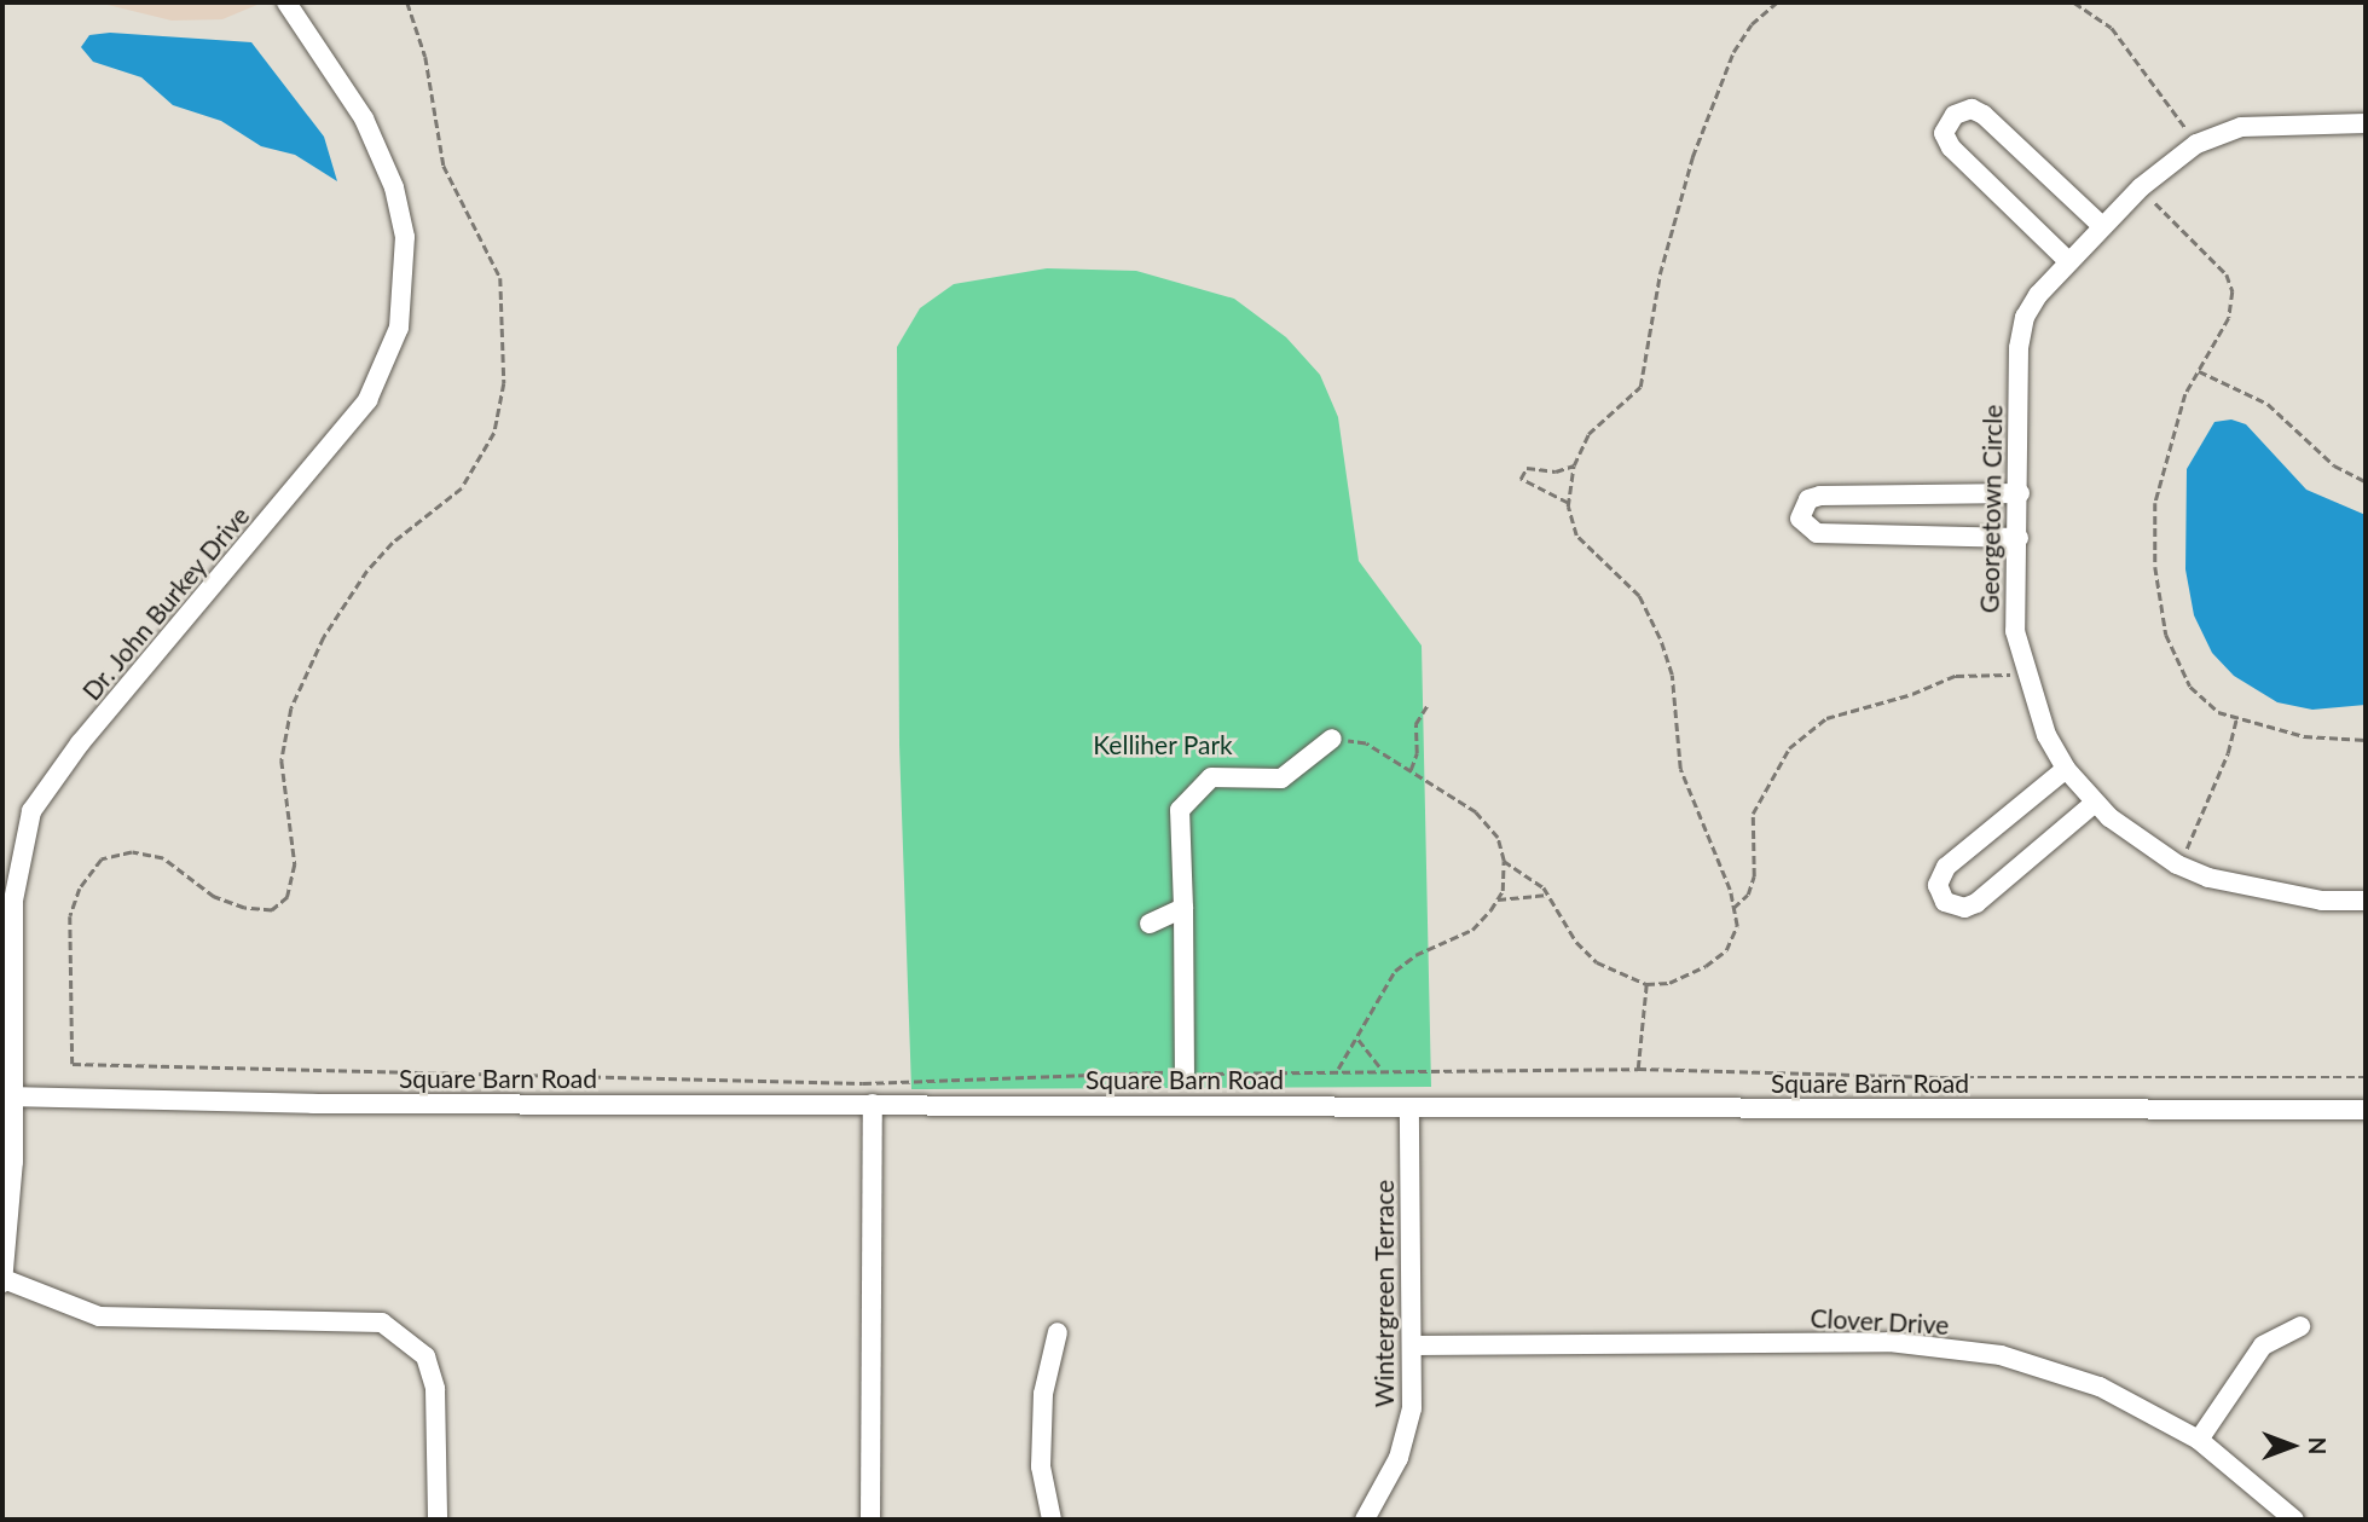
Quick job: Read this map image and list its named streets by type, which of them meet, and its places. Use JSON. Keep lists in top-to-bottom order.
{
  "streets": {
    "street": [
      "Georgetown Circle",
      "Dr. John Burkey Drive",
      "Square Barn Road",
      "Wintergreen Terrace",
      "Clover Drive"
    ]
  },
  "crossings": [
    ["Dr. John Burkey Drive", "Square Barn Road"],
    ["Square Barn Road", "Wintergreen Terrace"],
    ["Wintergreen Terrace", "Clover Drive"]
  ],
  "parks": ["Kelliher Park"],
  "north": "right"
}
